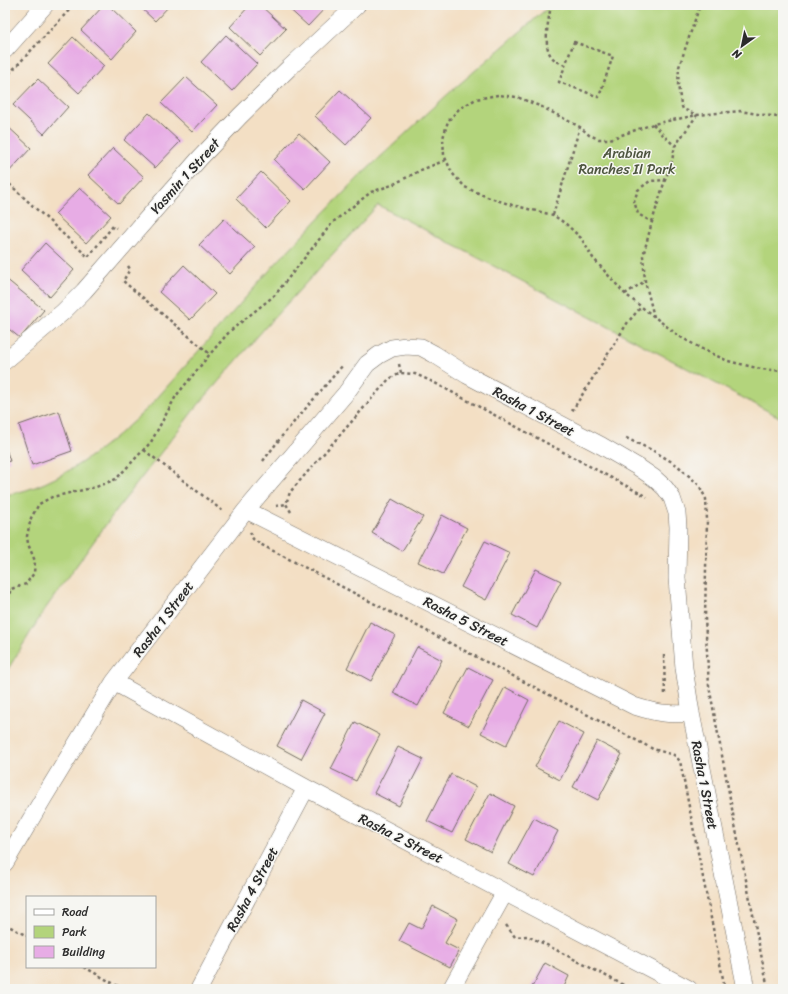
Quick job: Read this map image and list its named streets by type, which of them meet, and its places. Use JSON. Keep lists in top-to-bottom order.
{
  "streets": {
    "street": [
      "Yasmin 1 Street",
      "Rasha 1 Street",
      "Rasha 5 Street",
      "Rasha 2 Street",
      "Rasha 4 Street"
    ]
  },
  "crossings": [
    ["Rasha 1 Street", "Rasha 5 Street"],
    ["Rasha 1 Street", "Rasha 2 Street"],
    ["Rasha 2 Street", "Rasha 4 Street"]
  ],
  "parks": ["Arabian Ranches II Park"],
  "legend": ["Road", "Park", "Building"],
  "north": "bottom left"
}
